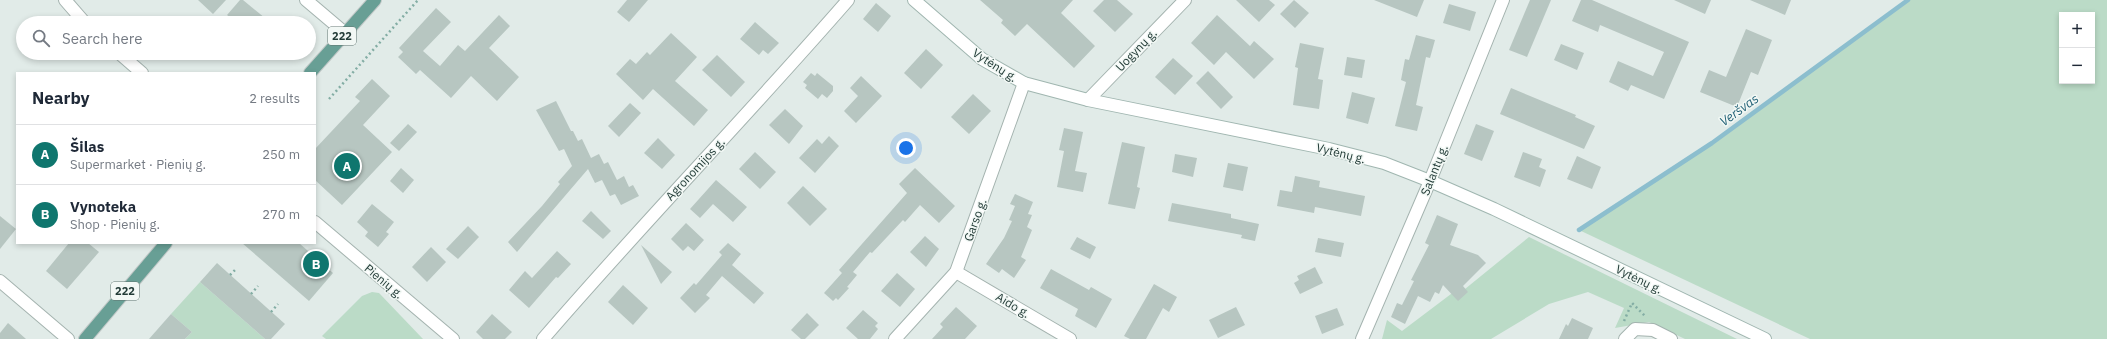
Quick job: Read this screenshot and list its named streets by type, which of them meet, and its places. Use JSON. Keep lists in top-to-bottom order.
{
  "streets": {
    "main road": ["222"],
    "street": [
      "Uogynų g.",
      "Vytėnų g.",
      "Agronomijos g.",
      "Salantų g.",
      "Garso g.",
      "Pienių g.",
      "Aido g."
    ]
  },
  "crossings": [
    ["Uogynų g.", "Vytėnų g."],
    ["Vytėnų g.", "Salantų g."],
    ["Vytėnų g.", "Garso g."],
    ["Garso g.", "Aido g."]
  ],
  "water": ["Veršvas"],
  "page": {
    "map_buttons": ["+", "−"],
    "search": "Search here",
    "heading": ["Nearby", "2 results"],
    "list": [
      {
        "mark": "A",
        "name": "Šilas",
        "note": "Supermarket · Pienių g.",
        "value": "250 m"
      },
      {
        "mark": "B",
        "name": "Vynoteka",
        "note": "Shop · Pienių g.",
        "value": "270 m"
      }
    ],
    "pins": ["A", "B"]
  }
}
